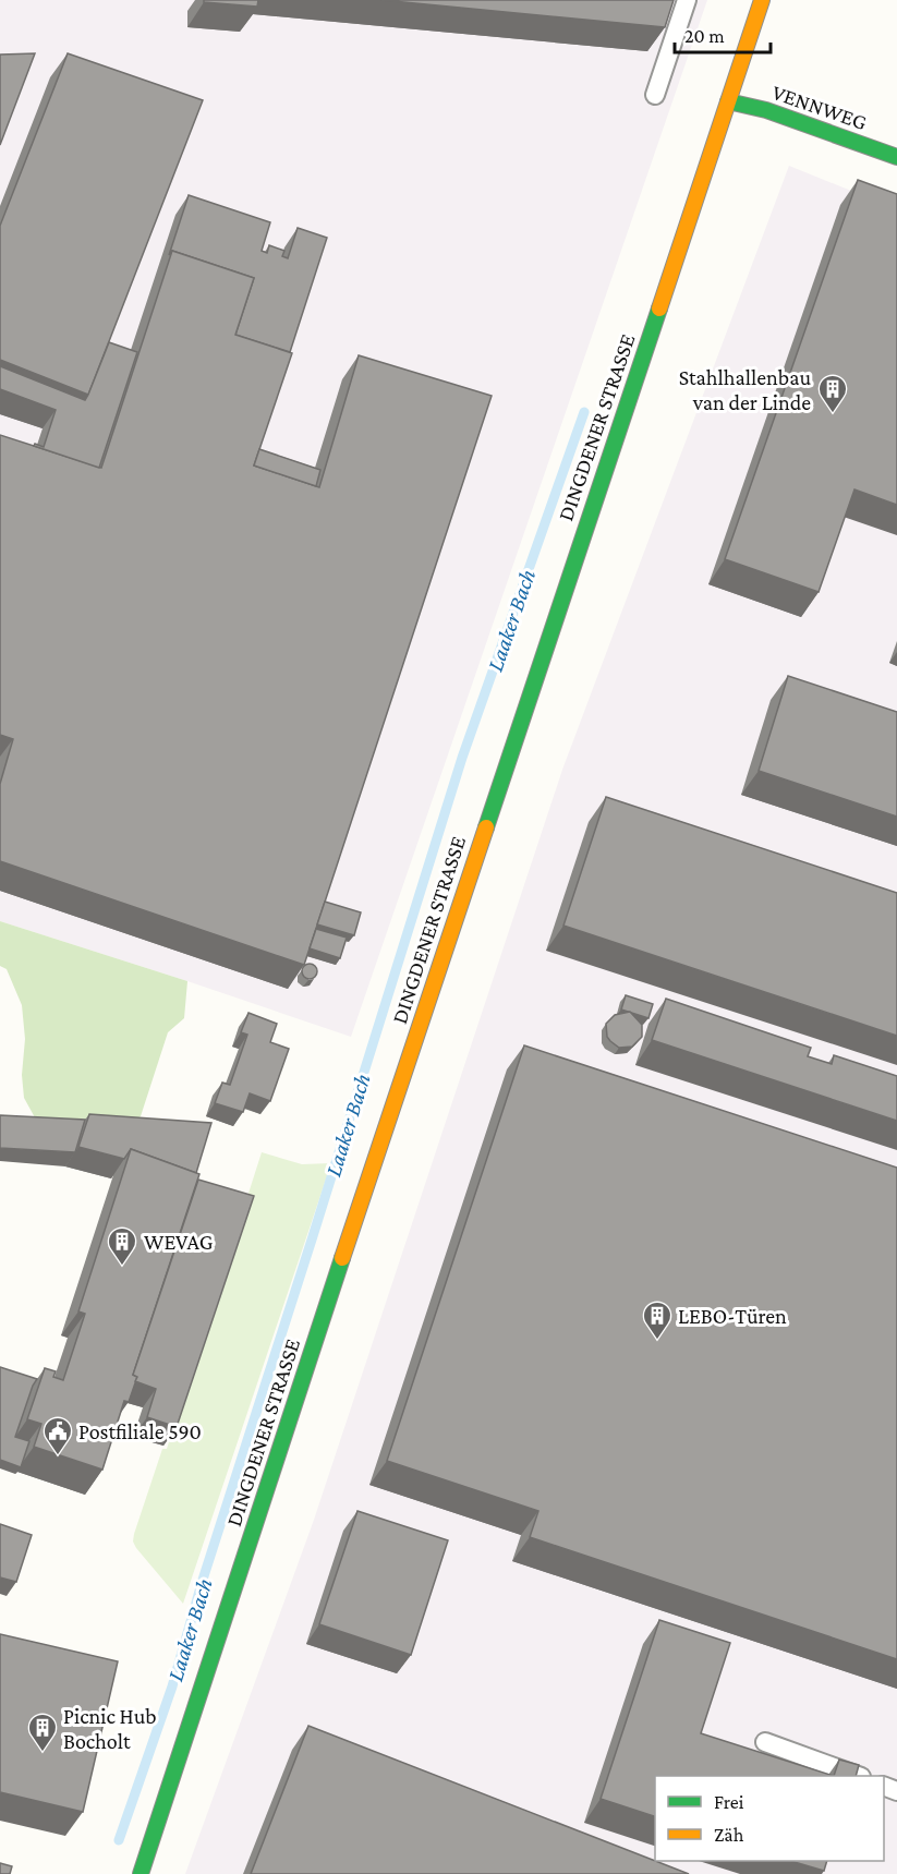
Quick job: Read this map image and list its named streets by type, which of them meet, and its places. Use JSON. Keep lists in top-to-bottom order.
{
  "streets": {
    "main road": ["VENNWEG", "DINGDENER STRASSE"]
  },
  "crossings": [
    ["VENNWEG", "DINGDENER STRASSE"]
  ],
  "water": ["Laaker Bach"],
  "places": {
    "building": [
      "Stahlhallenbau van der Linde",
      "WEVAG",
      "LEBO-Türen",
      "Picnic Hub Bocholt"
    ],
    "public building": ["Postfiliale 590"]
  },
  "legend": ["Frei", "Zäh"],
  "scale_bar": "20 m"
}
